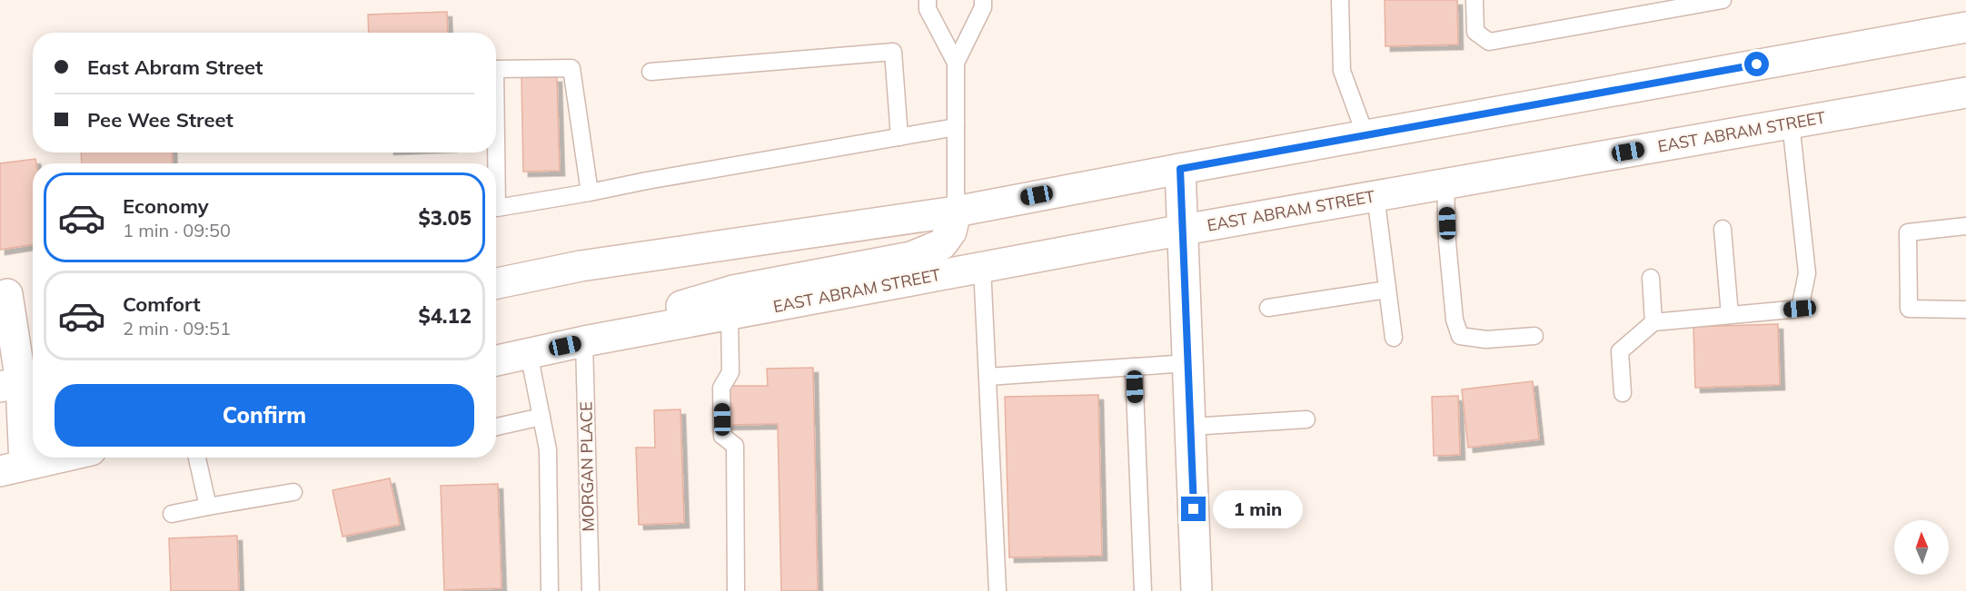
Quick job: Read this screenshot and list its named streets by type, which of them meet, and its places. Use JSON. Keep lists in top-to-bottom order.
{
  "streets": {
    "main road": ["EAST ABRAM STREET"],
    "lane": ["MORGAN PLACE"]
  },
  "crossings": [
    ["EAST ABRAM STREET", "MORGAN PLACE"]
  ],
  "north": "top",
  "page": {
    "banner": ["East Abram Street", "Pee Wee Street"],
    "list": [
      {
        "name": "Economy",
        "note": "1 min · 09:50",
        "value": "$3.05"
      },
      {
        "name": "Comfort",
        "note": "2 min · 09:51",
        "value": "$4.12"
      }
    ],
    "buttons": "Confirm",
    "bubble": "1 min"
  }
}
